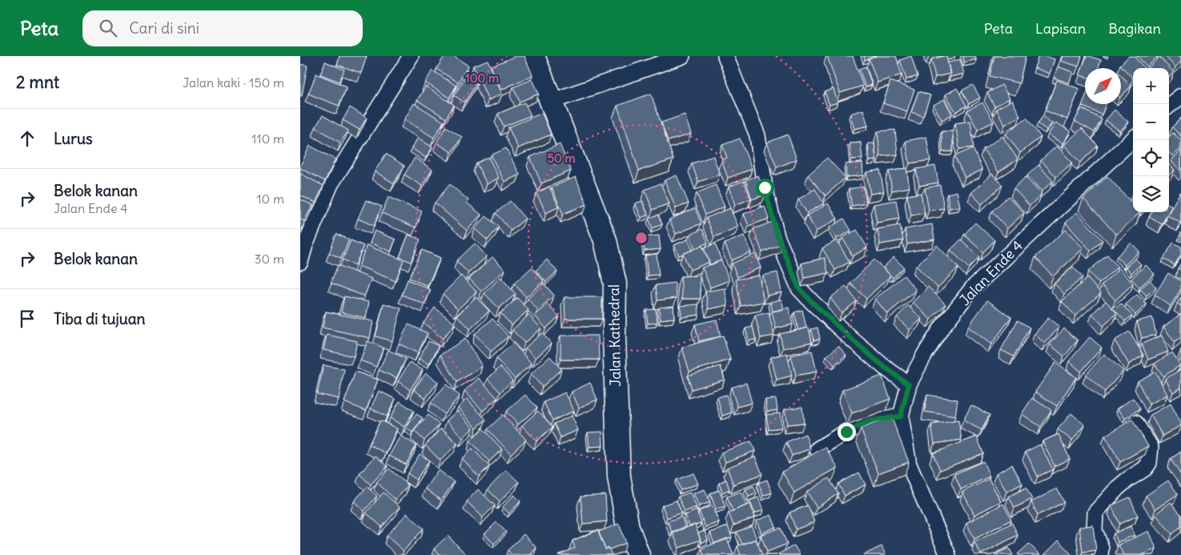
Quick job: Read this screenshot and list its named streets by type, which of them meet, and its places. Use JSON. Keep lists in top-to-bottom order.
{
  "streets": {
    "highway": ["Jalan Kathedral"],
    "street": ["Jalan Ende 4"]
  },
  "north": "top right",
  "page": {
    "header": "Peta",
    "search": "Cari di sini",
    "nav": ["Peta", "Lapisan", "Bagikan"],
    "heading": ["2 mnt", "Jalan kaki · 150 m"],
    "map_buttons": ["+", "−"],
    "list": [
      ["Lurus", "110 m"],
      ["Belok kanan", "Jalan Ende 4", "10 m"],
      ["Belok kanan", "30 m"],
      "Tiba di tujuan"
    ]
  },
  "rings": ["100 m", "50 m"]
}
